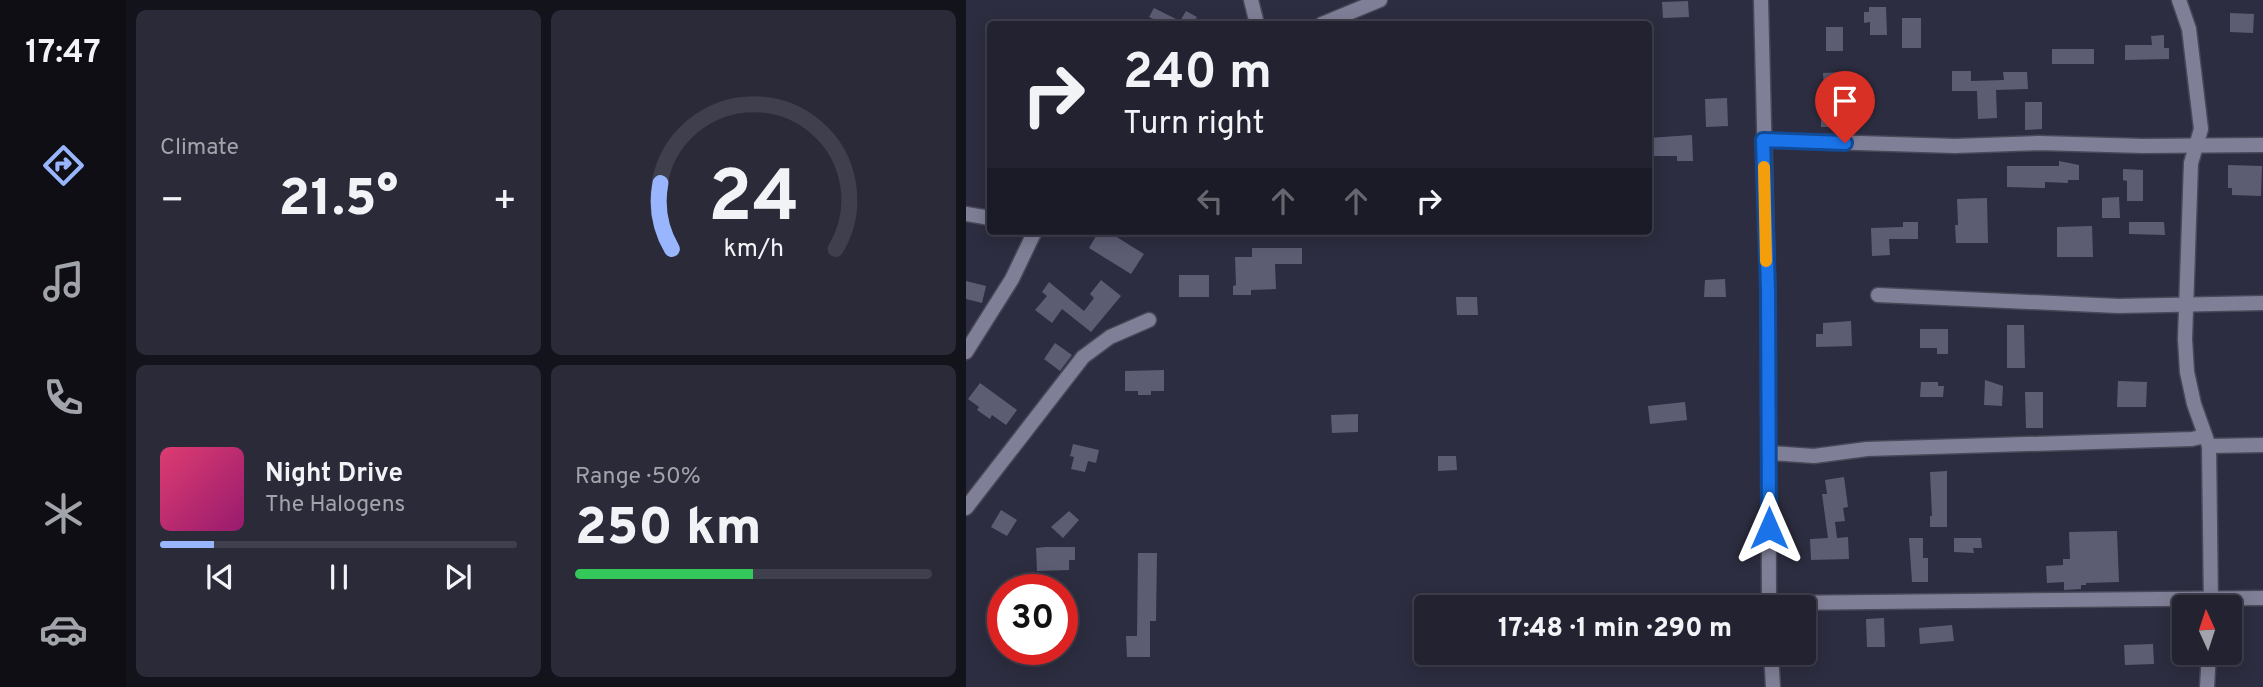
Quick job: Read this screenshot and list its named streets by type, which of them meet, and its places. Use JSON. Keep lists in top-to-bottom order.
{
  "north": "top",
  "page": {
    "tabs": "17:47",
    "tile": [
      "Climate",
      ["Range · 50%", "250 km"]
    ],
    "turn": ["240 m", "Turn right"],
    "heat": ["−", "21.5°", "+"],
    "song": ["Night Drive", "The Halogens"],
    "limit": "30",
    "trip": "17:48 · 1 min · 290 m",
    "gauge": ["24", "km/h"]
  }
}
